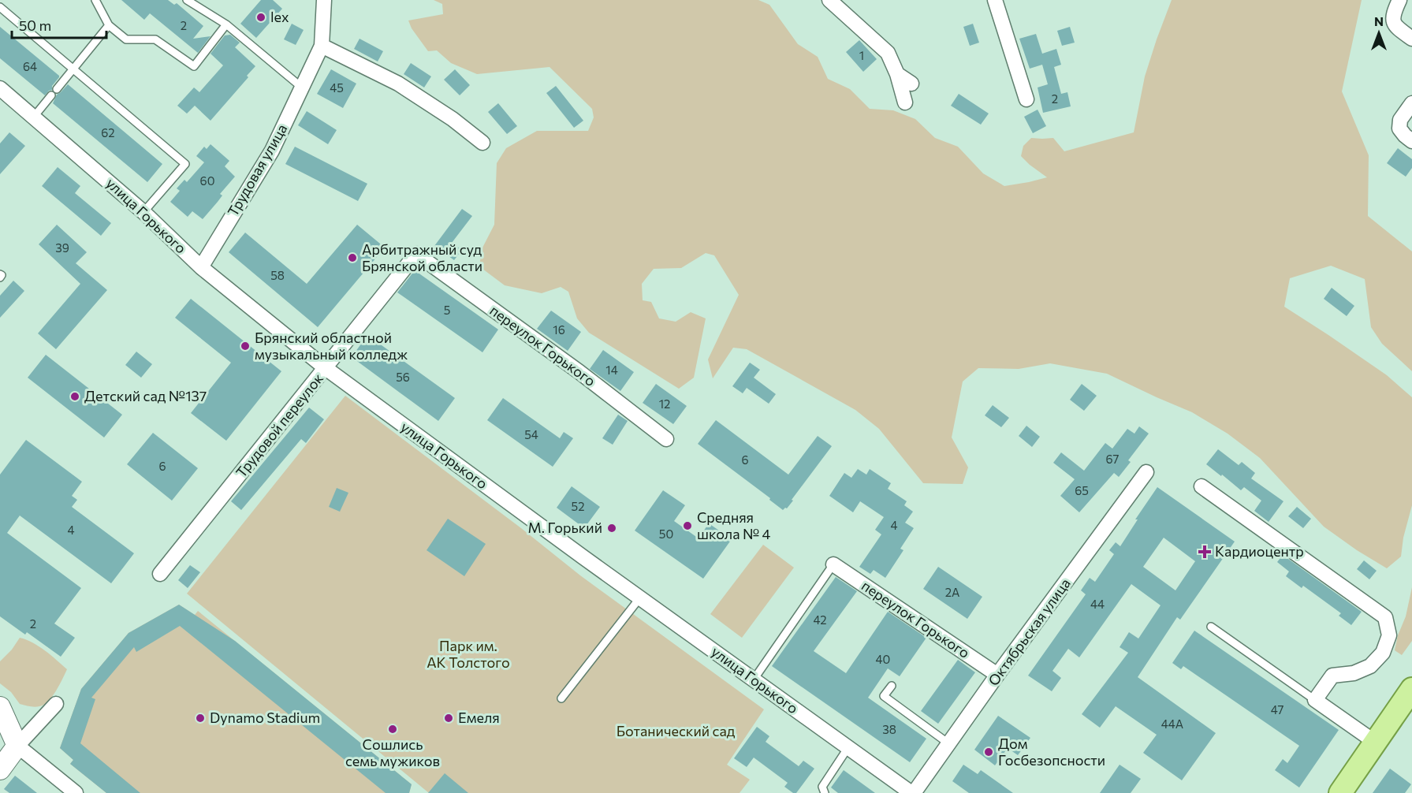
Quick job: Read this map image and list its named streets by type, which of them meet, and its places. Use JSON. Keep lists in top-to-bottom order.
{
  "streets": {
    "street": [
      "Трудовая улица",
      "улица Горького",
      "переулок Горького",
      "Трудовой переулок",
      "Октябрьская улица"
    ]
  },
  "crossings": [
    ["Трудовая улица", "улица Горького"],
    ["улица Горького", "Трудовой переулок"],
    ["улица Горького", "Октябрьская улица"],
    ["переулок Горького", "Трудовой переулок"],
    ["переулок Горького", "Октябрьская улица"]
  ],
  "parks": ["Парк им. АК Толстого", "Ботанический сад"],
  "places": {
    "other": [
      "lex",
      "Арбитражный суд Брянской области",
      "Брянский областной музыкальный колледж",
      "Детский сад №137",
      "Средняя школа № 4",
      "М. Горький",
      "Dynamo Stadium",
      "Емеля",
      "Сошлись семь мужиков",
      "Дом Госбезопсности"
    ],
    "health": ["Кардиоцентр"]
  },
  "house_numbers": [
    "2",
    "1",
    "64",
    "45",
    "2",
    "62",
    "60",
    "39",
    "58",
    "5",
    "16",
    "14",
    "56",
    "12",
    "54",
    "67",
    "6",
    "6",
    "65",
    "52",
    "4",
    "4",
    "50",
    "2А",
    "44",
    "42",
    "2",
    "40",
    "47",
    "44А",
    "38"
  ],
  "scale_bar": "50 m",
  "north": "top"
}
